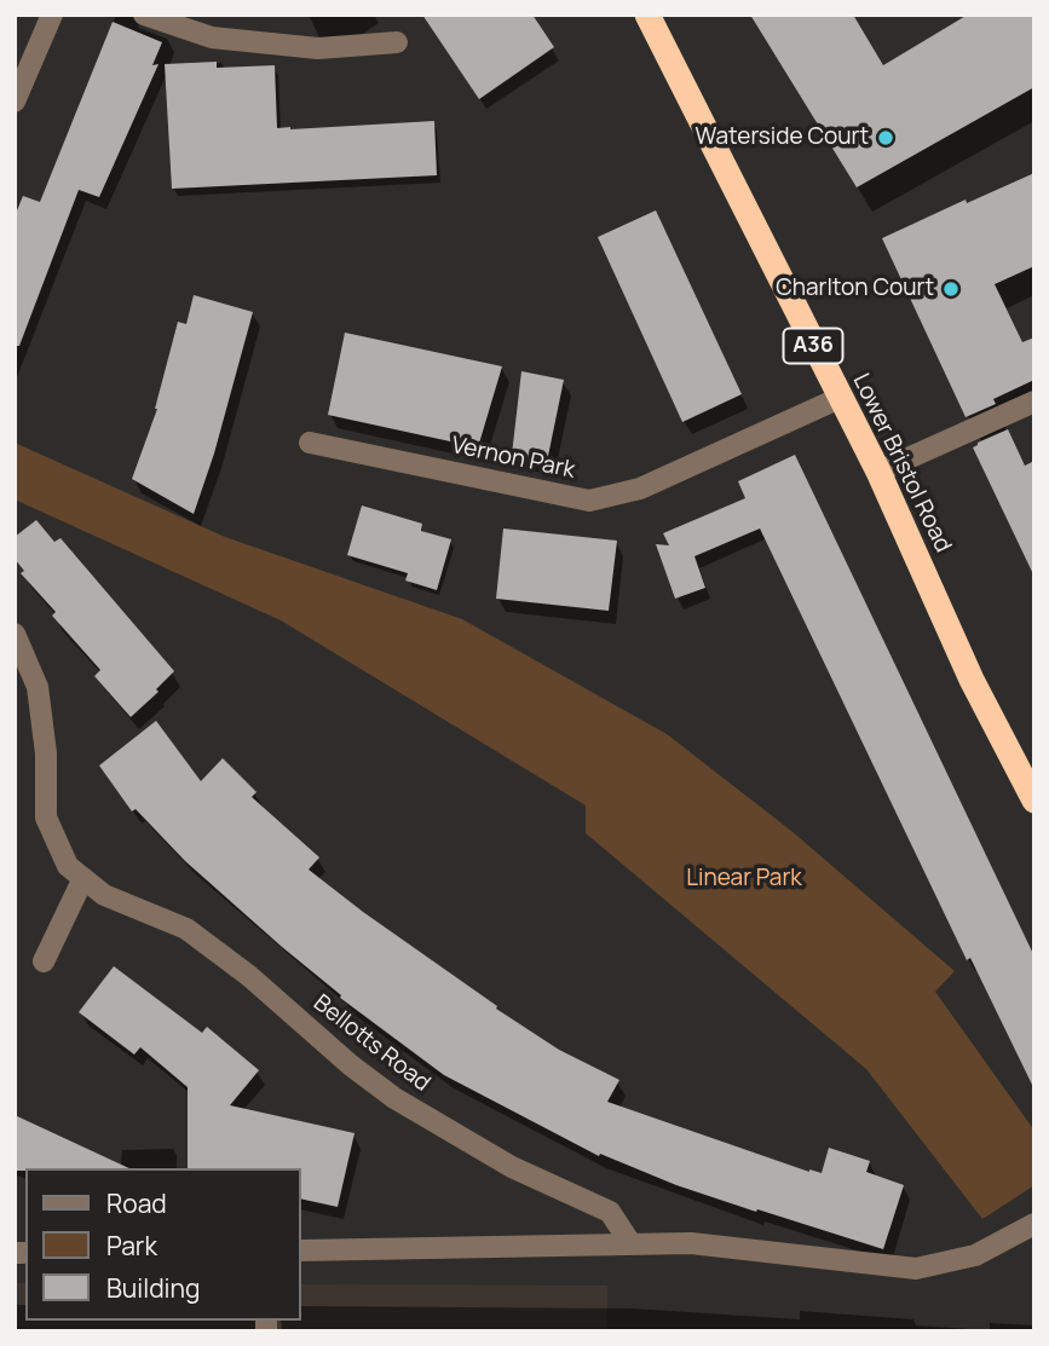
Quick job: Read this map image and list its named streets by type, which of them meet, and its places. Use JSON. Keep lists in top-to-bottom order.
{
  "streets": {
    "highway": ["A36", "Lower Bristol Road"],
    "street": ["Vernon Park", "Bellotts Road"]
  },
  "crossings": [
    ["Vernon Park", "Lower Bristol Road"]
  ],
  "parks": ["Linear Park"],
  "places": ["Waterside Court", "Charlton Court"],
  "legend": ["Road", "Park", "Building"]
}
